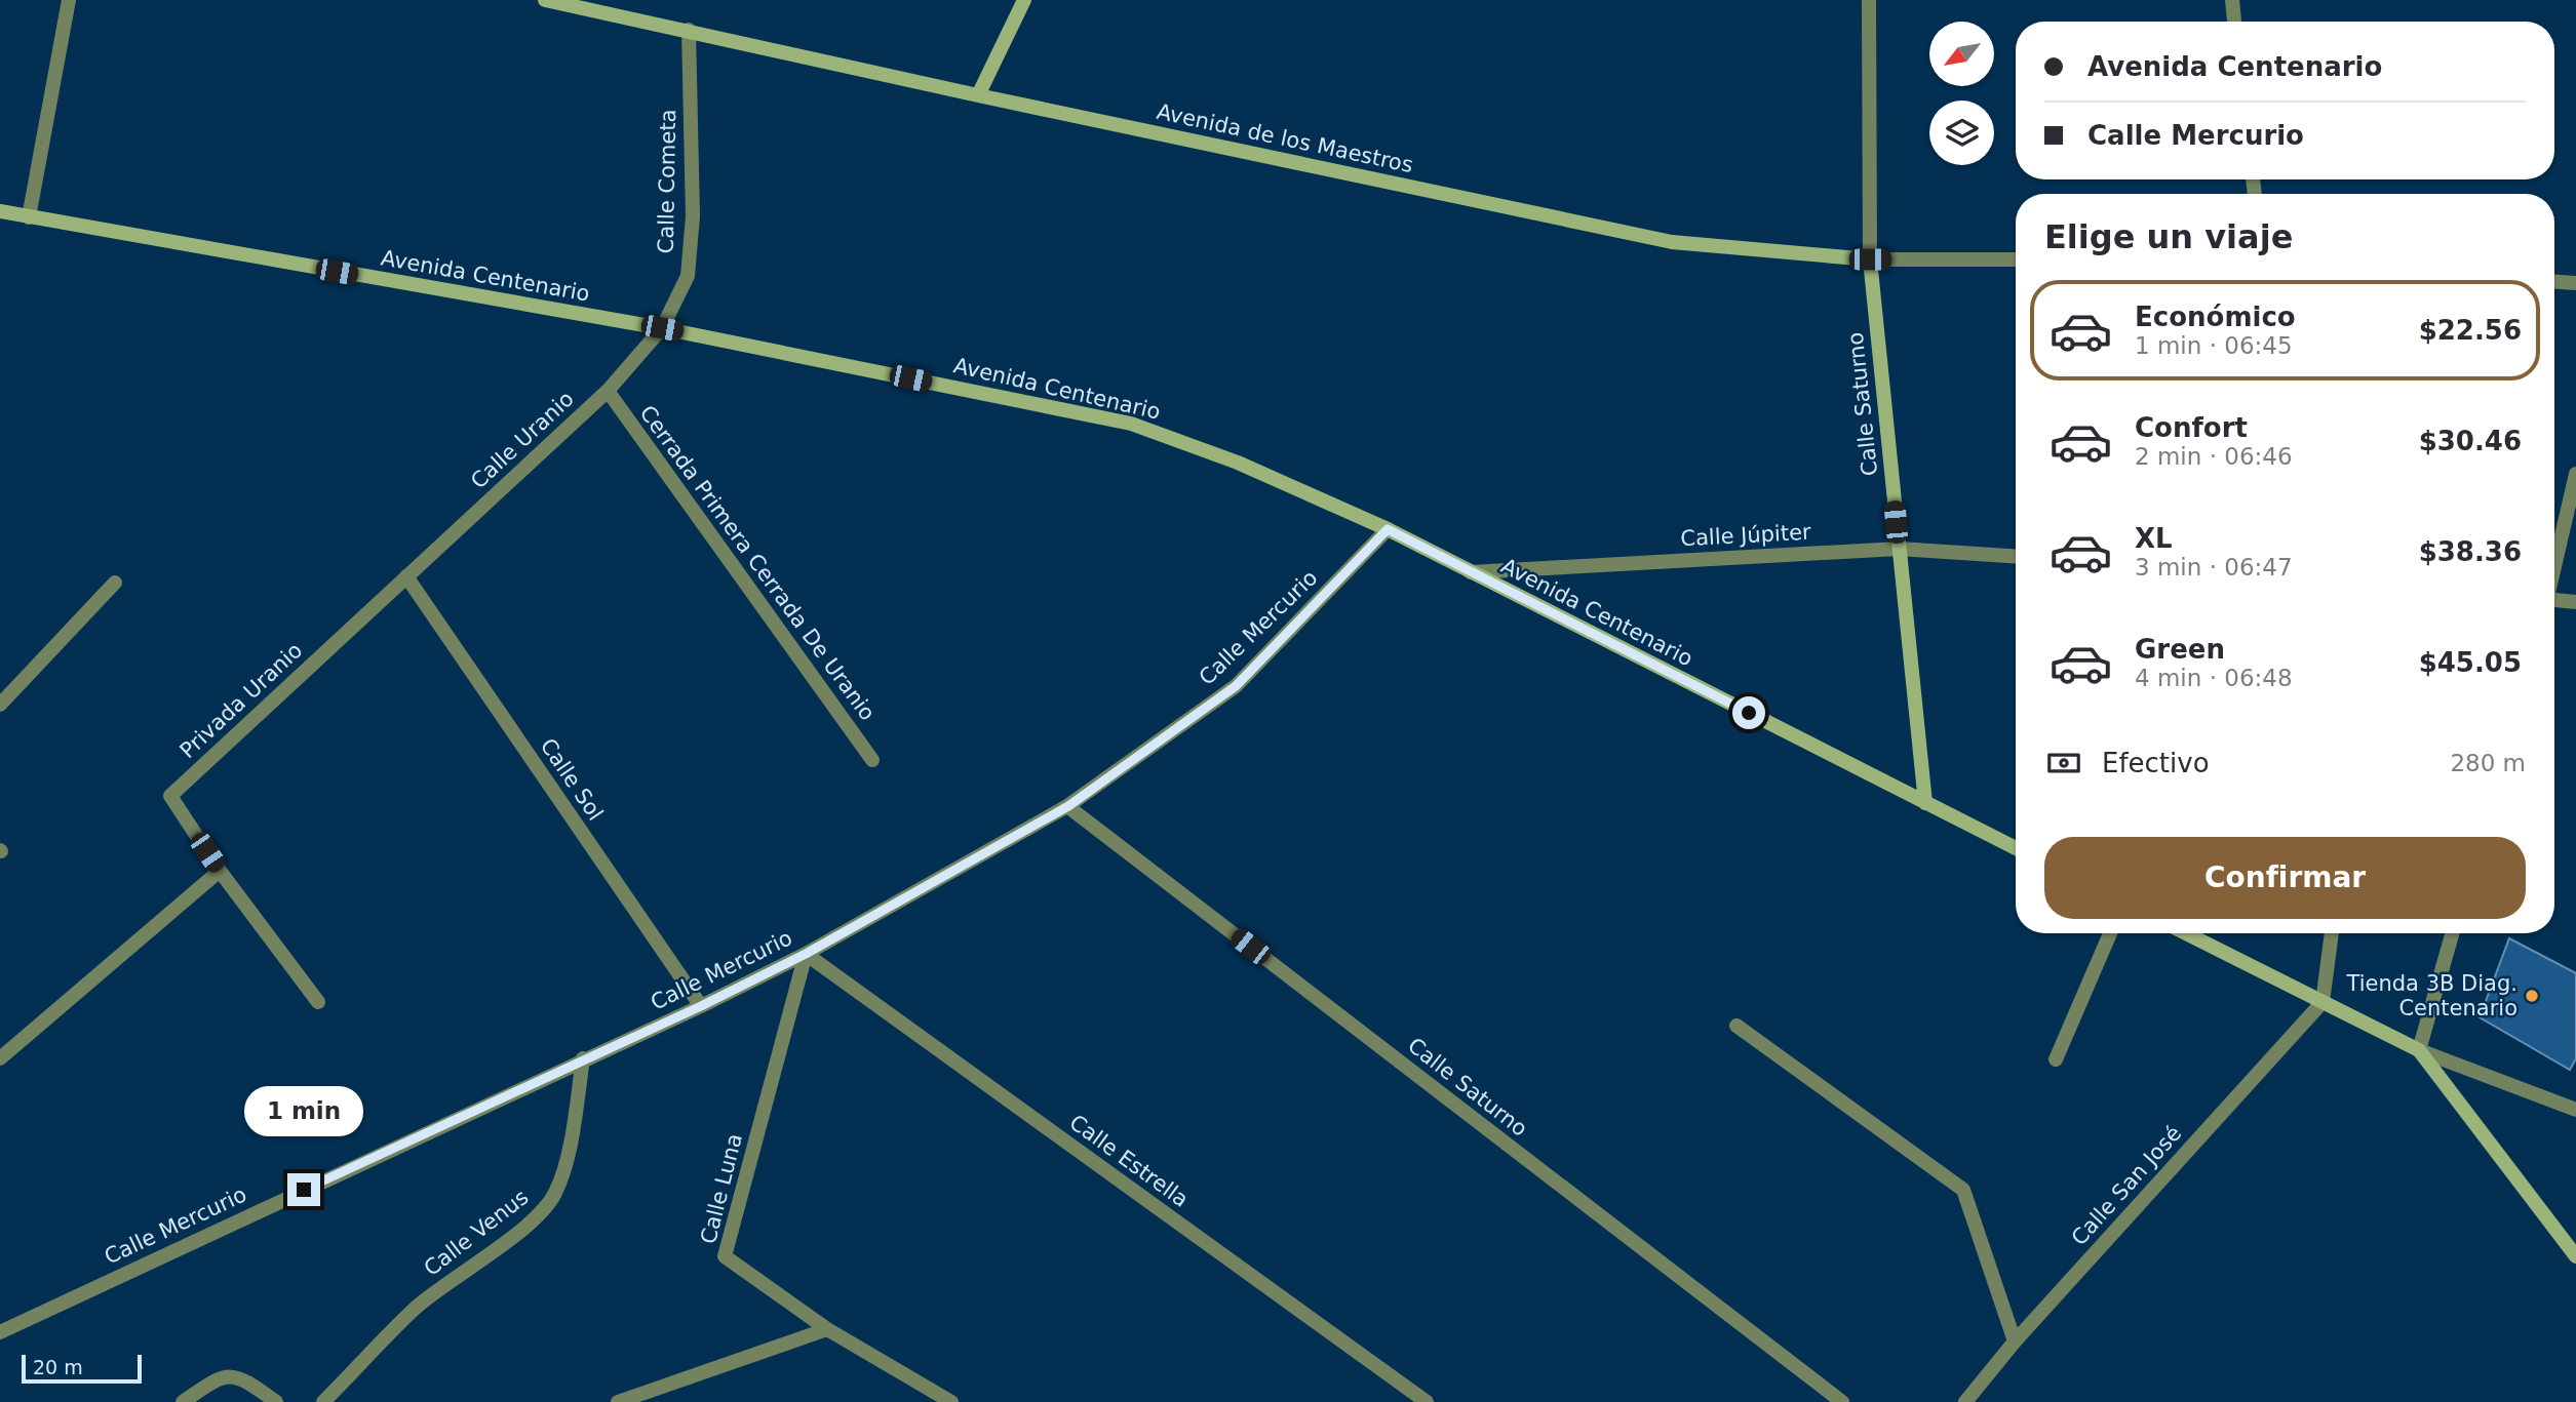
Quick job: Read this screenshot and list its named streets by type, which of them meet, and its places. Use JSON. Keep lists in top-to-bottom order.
{
  "streets": {
    "main road": ["Avenida de los Maestros", "Avenida Centenario", "Calle Saturno"],
    "street": [
      "Calle Cometa",
      "Calle Uranio",
      "Calle Júpiter",
      "Cerrada Primera Cerrada De Uranio",
      "Calle Mercurio",
      "Privada Uranio",
      "Calle Sol",
      "Calle Estrella",
      "Calle San José",
      "Calle Luna",
      "Calle Venus"
    ]
  },
  "crossings": [
    ["Avenida de los Maestros", "Calle Cometa"],
    ["Avenida de los Maestros", "Calle Saturno"],
    ["Calle Cometa", "Avenida Centenario"],
    ["Calle Cometa", "Calle Uranio"],
    ["Avenida Centenario", "Calle Saturno"],
    ["Avenida Centenario", "Calle Uranio"],
    ["Avenida Centenario", "Calle Júpiter"],
    ["Avenida Centenario", "Calle Mercurio"],
    ["Calle Saturno", "Calle Júpiter"],
    ["Calle Saturno", "Calle Mercurio"],
    ["Calle Uranio", "Cerrada Primera Cerrada De Uranio"],
    ["Calle Uranio", "Privada Uranio"],
    ["Calle Uranio", "Calle Sol"],
    ["Calle Mercurio", "Calle Sol"],
    ["Calle Mercurio", "Calle Estrella"],
    ["Calle Mercurio", "Calle Luna"],
    ["Calle Mercurio", "Calle Venus"],
    ["Privada Uranio", "Calle Sol"],
    ["Calle Estrella", "Calle Luna"]
  ],
  "places": ["Tienda 3B Diag. Centenario"],
  "scale_bar": "20 m",
  "north": "bottom left",
  "page": {
    "banner": ["Avenida Centenario", "Calle Mercurio"],
    "heading": "Elige un viaje",
    "list": [
      {
        "name": "Económico",
        "note": "1 min · 06:45",
        "value": "$22.56"
      },
      {
        "name": "Confort",
        "note": "2 min · 06:46",
        "value": "$30.46"
      },
      {
        "name": "XL",
        "note": "3 min · 06:47",
        "value": "$38.36"
      },
      {
        "name": "Green",
        "note": "4 min · 06:48",
        "value": "$45.05"
      }
    ],
    "pay": ["Efectivo", "280 m"],
    "buttons": "Confirmar",
    "bubble": "1 min",
    "scale": "20 m"
  }
}
